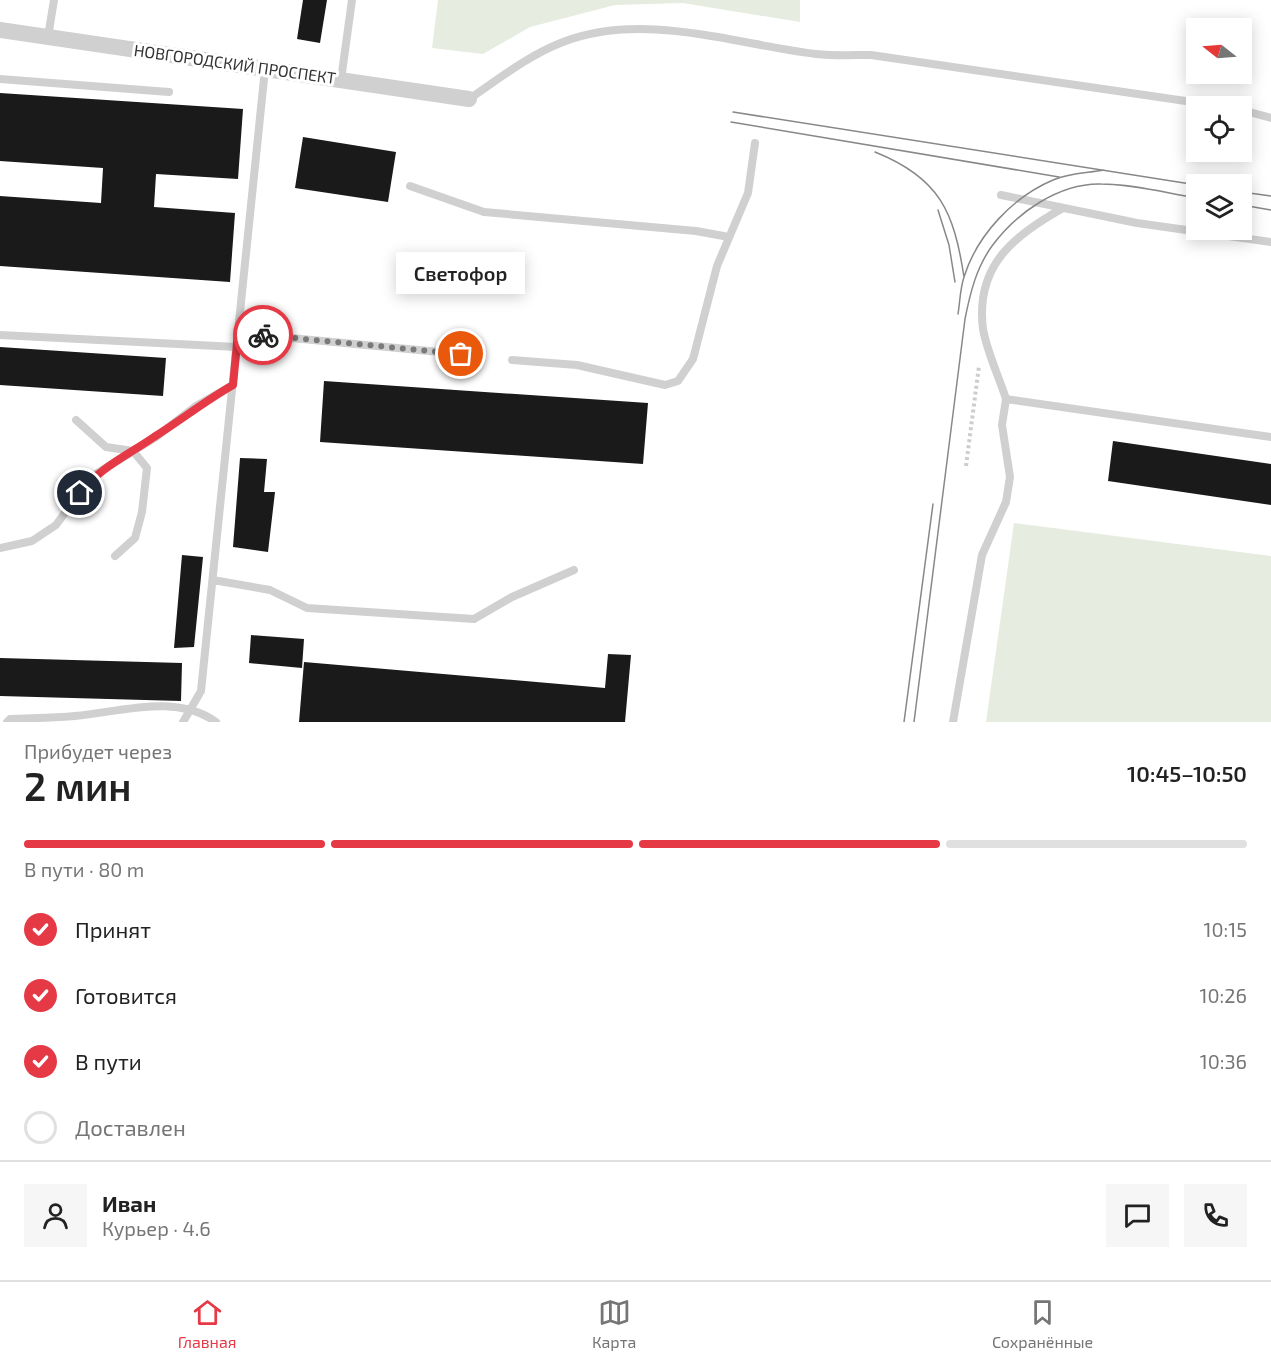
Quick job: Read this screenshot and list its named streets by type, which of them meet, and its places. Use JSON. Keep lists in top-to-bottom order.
{
  "streets": {
    "street": ["НОВГОРОДСКИЙ ПРОСПЕКТ"]
  },
  "places": ["Светофор"],
  "north": "left",
  "page": {
    "bubble": "Светофор",
    "heading": ["2 мин", "Прибудет через", "10:45–10:50"],
    "panel": ["Иван", "Курьер · 4.6"],
    "bar": "В пути · 80 m",
    "list": [
      ["Принят", "10:15"],
      ["Готовится", "10:26"],
      ["В пути", "10:36"],
      "Доставлен"
    ],
    "tabs": ["Главная", "Карта", "Сохранённые"]
  }
}
